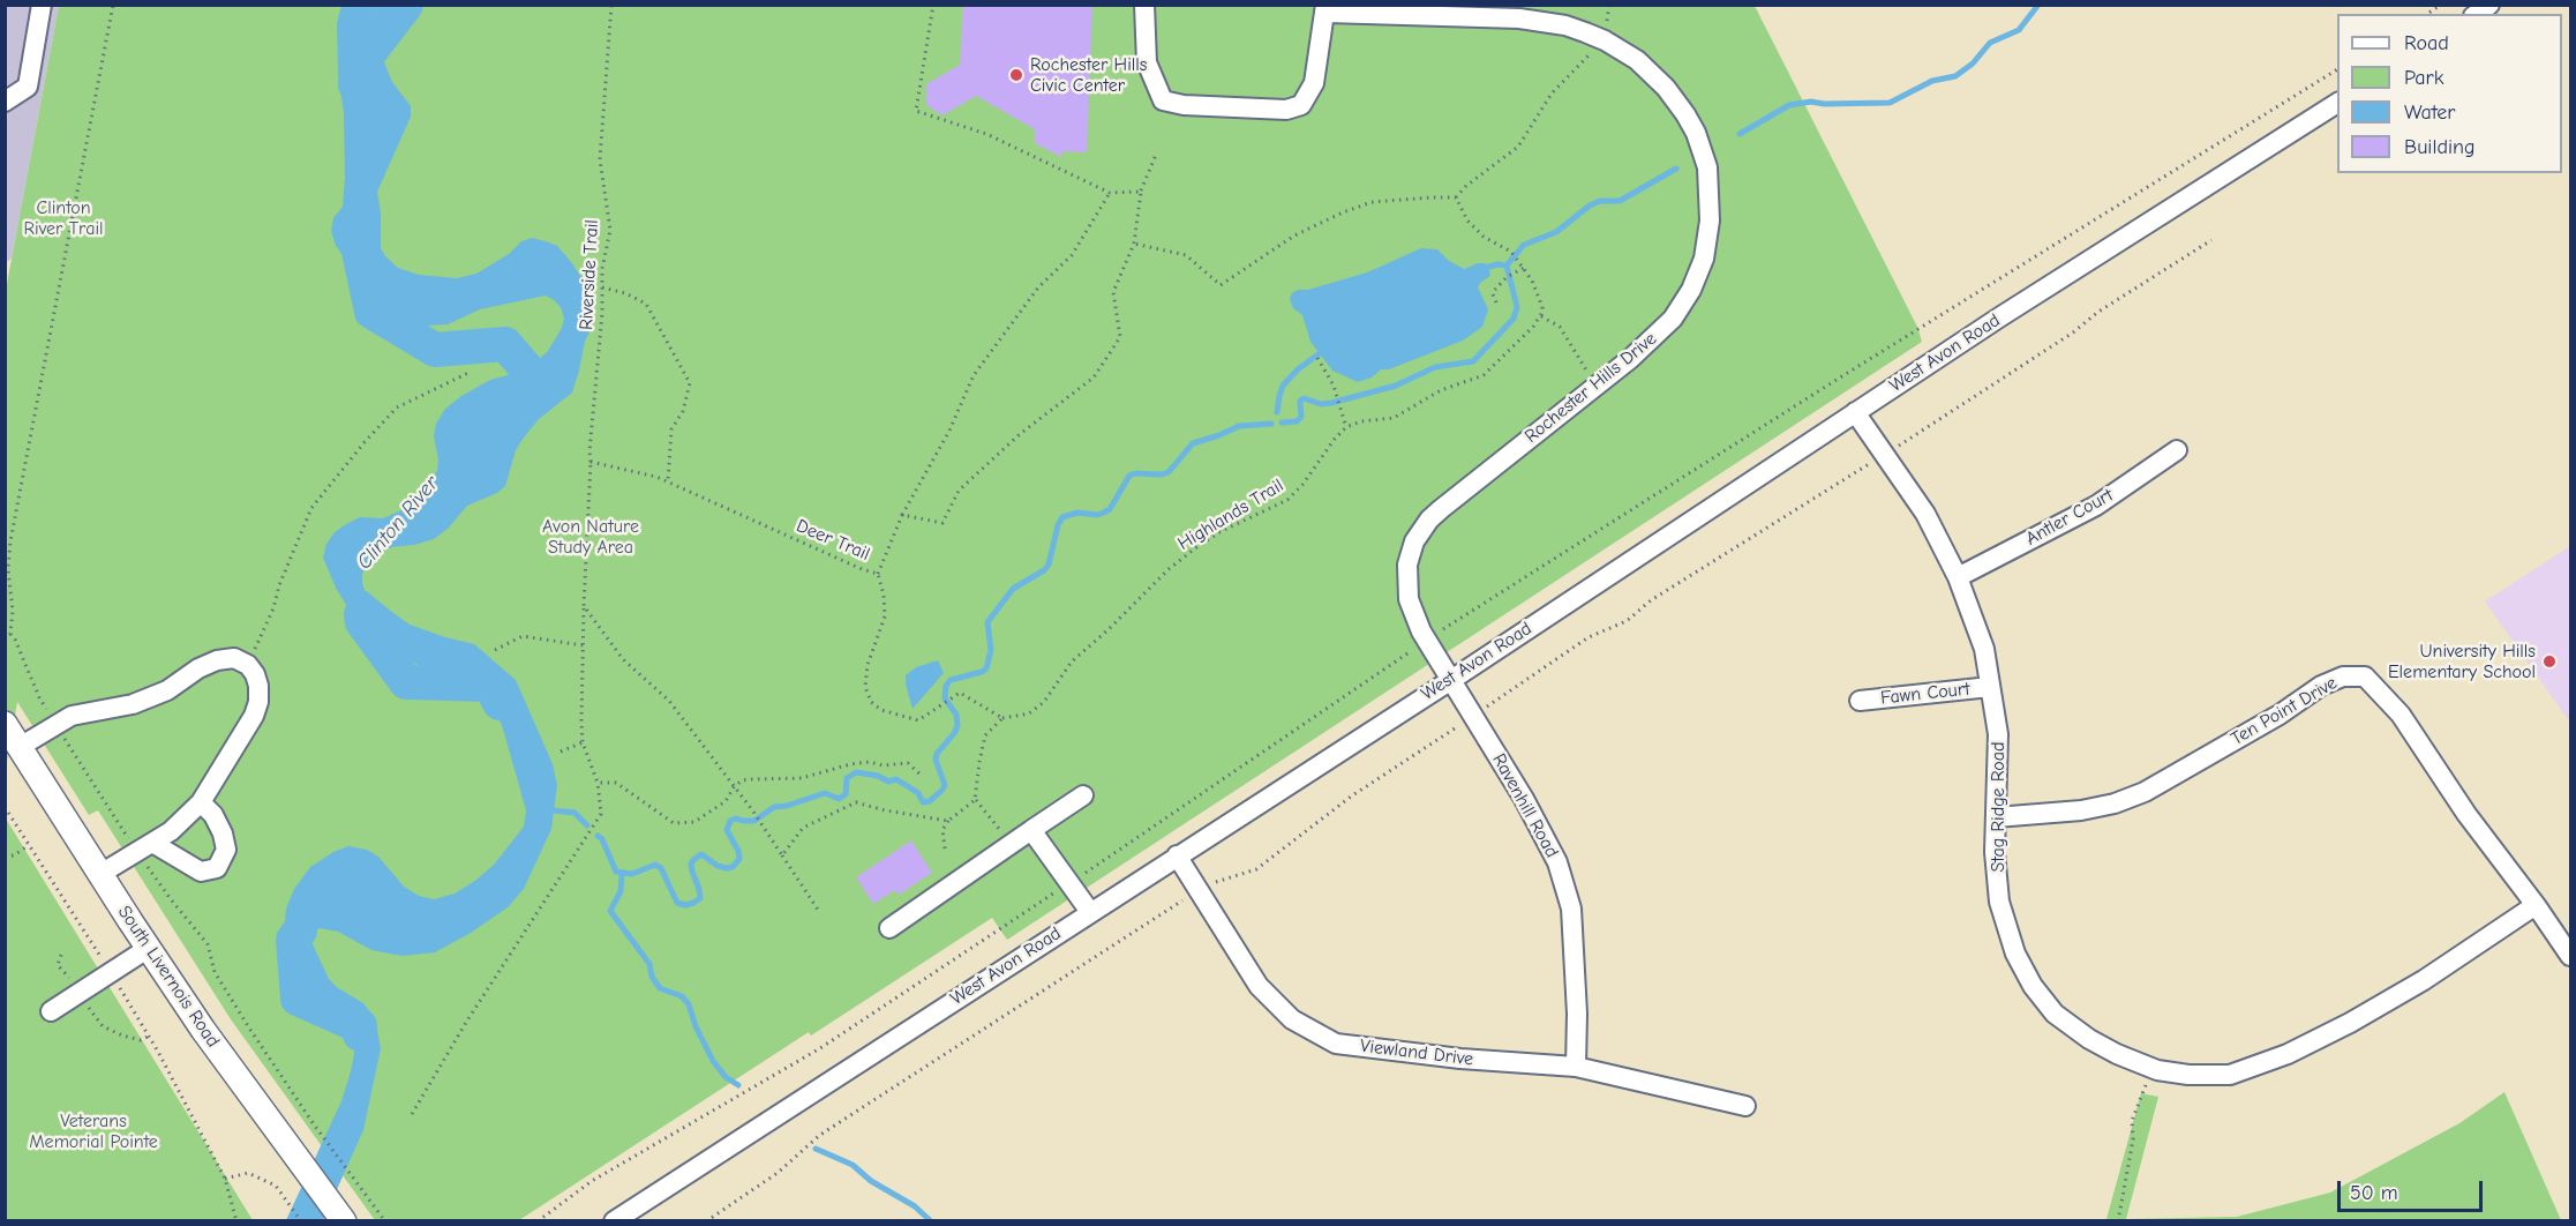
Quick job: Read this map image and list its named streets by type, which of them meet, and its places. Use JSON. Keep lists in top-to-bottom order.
{
  "streets": {
    "main road": ["South Livernois Road"],
    "street": [
      "West Avon Road",
      "Rochester Hills Drive",
      "Antler Court",
      "Fawn Court",
      "Ten Point Drive",
      "Ravenhill Road",
      "Stag Ridge Road",
      "Viewland Drive"
    ],
    "path": ["Riverside Trail", "Highlands Trail", "Deer Trail"]
  },
  "crossings": [
    ["Riverside Trail", "Deer Trail"],
    ["West Avon Road", "Rochester Hills Drive"],
    ["West Avon Road", "Ravenhill Road"],
    ["West Avon Road", "Stag Ridge Road"],
    ["West Avon Road", "Viewland Drive"],
    ["Rochester Hills Drive", "Ravenhill Road"],
    ["Highlands Trail", "Deer Trail"],
    ["Antler Court", "Stag Ridge Road"],
    ["Fawn Court", "Stag Ridge Road"],
    ["Ten Point Drive", "Stag Ridge Road"],
    ["Ravenhill Road", "Viewland Drive"]
  ],
  "water": ["Clinton River"],
  "parks": ["Clinton River Trail", "Avon Nature Study Area", "Veterans Memorial Pointe"],
  "places": ["Rochester Hills Civic Center", "University Hills Elementary School"],
  "legend": [
    "Road",
    "Park",
    "Water",
    "Building"
  ],
  "scale_bar": "50 m"
}
